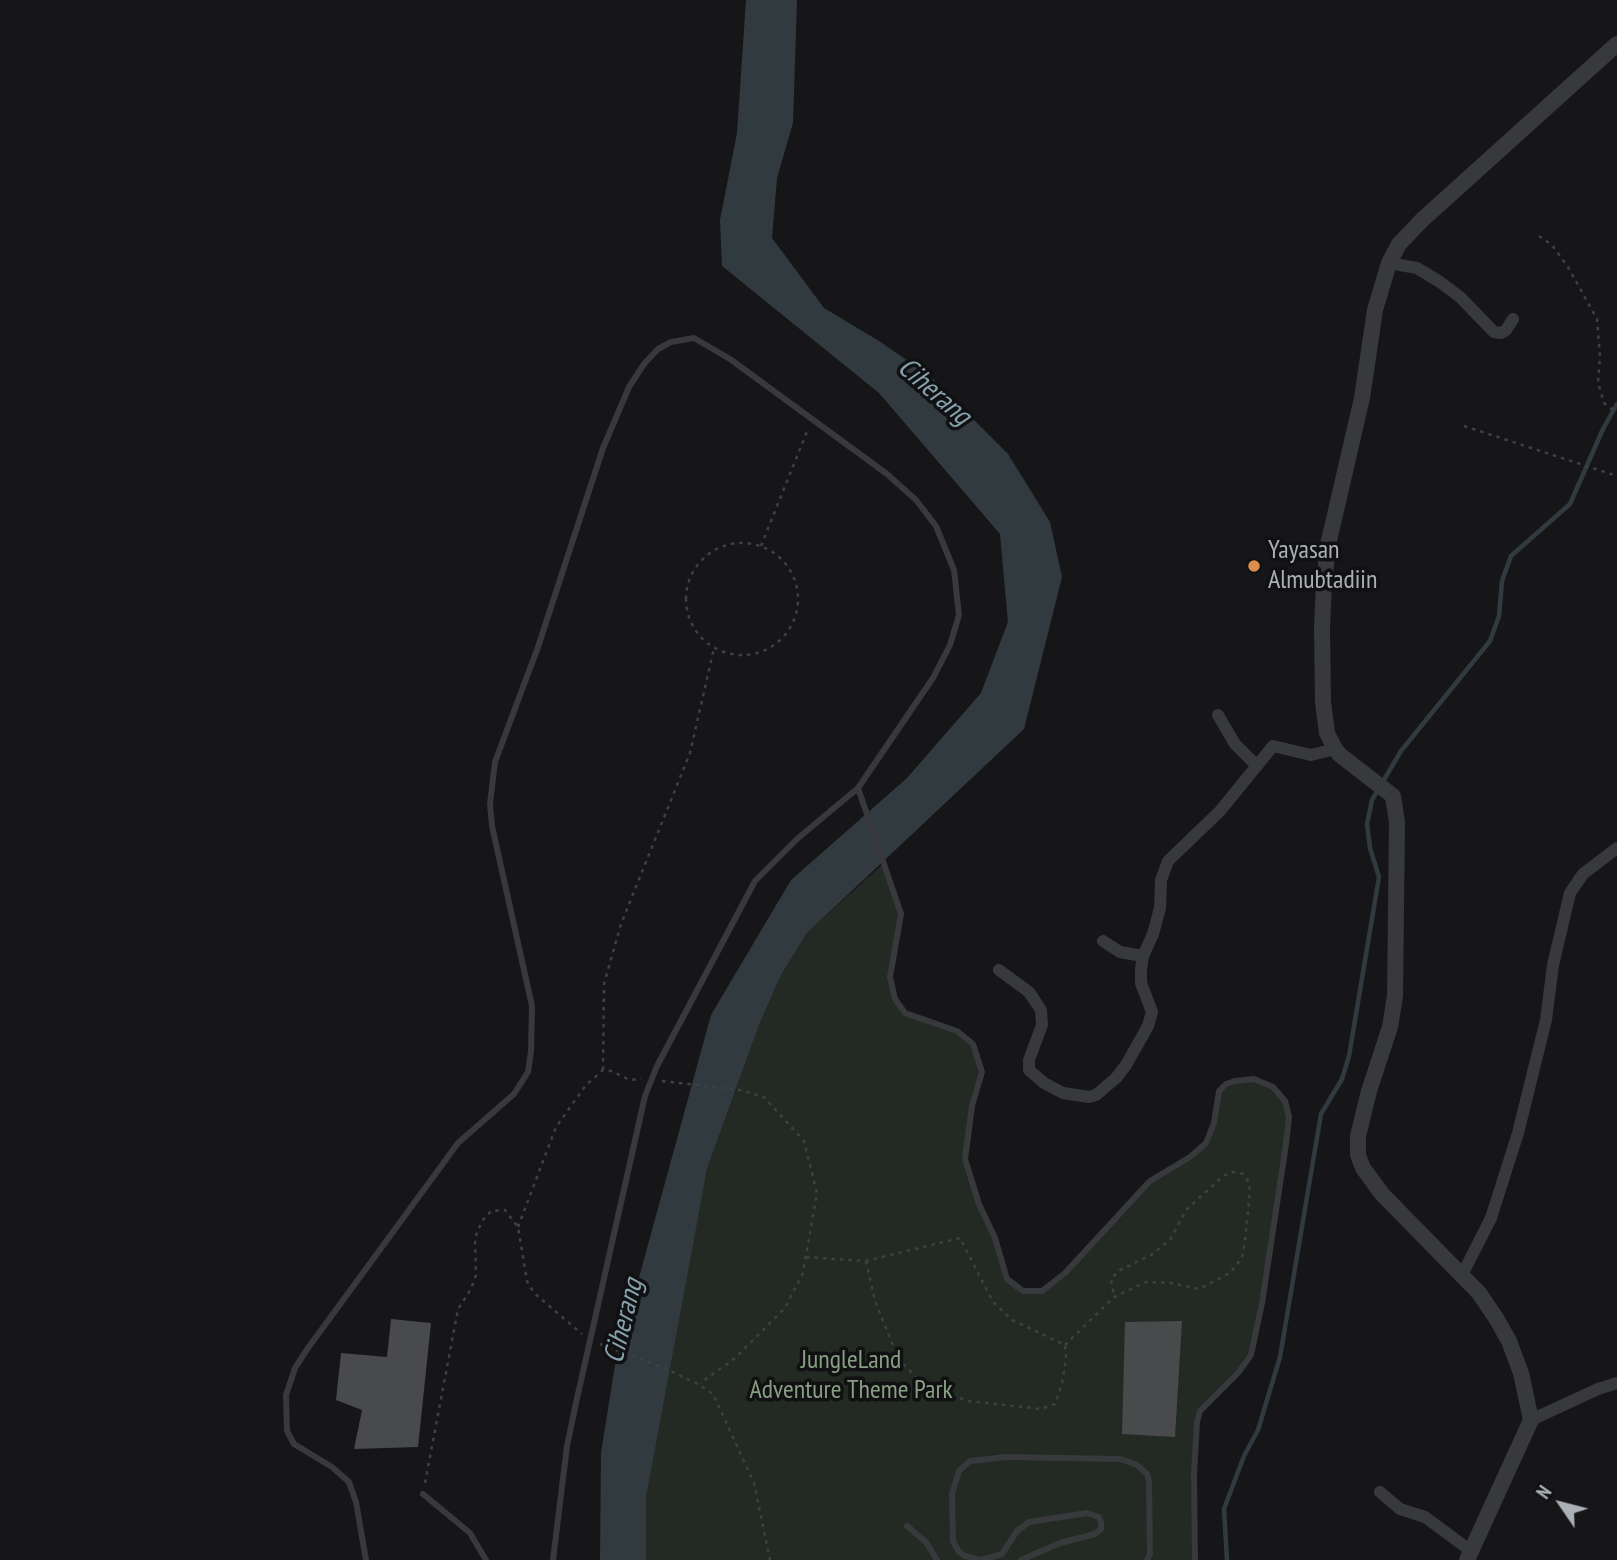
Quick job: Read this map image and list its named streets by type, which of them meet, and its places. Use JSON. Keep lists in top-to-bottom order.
{
  "water": ["Ciherang"],
  "parks": ["JungleLand Adventure Theme Park"],
  "places": ["Yayasan Almubtadiin"],
  "north": "top left"
}
